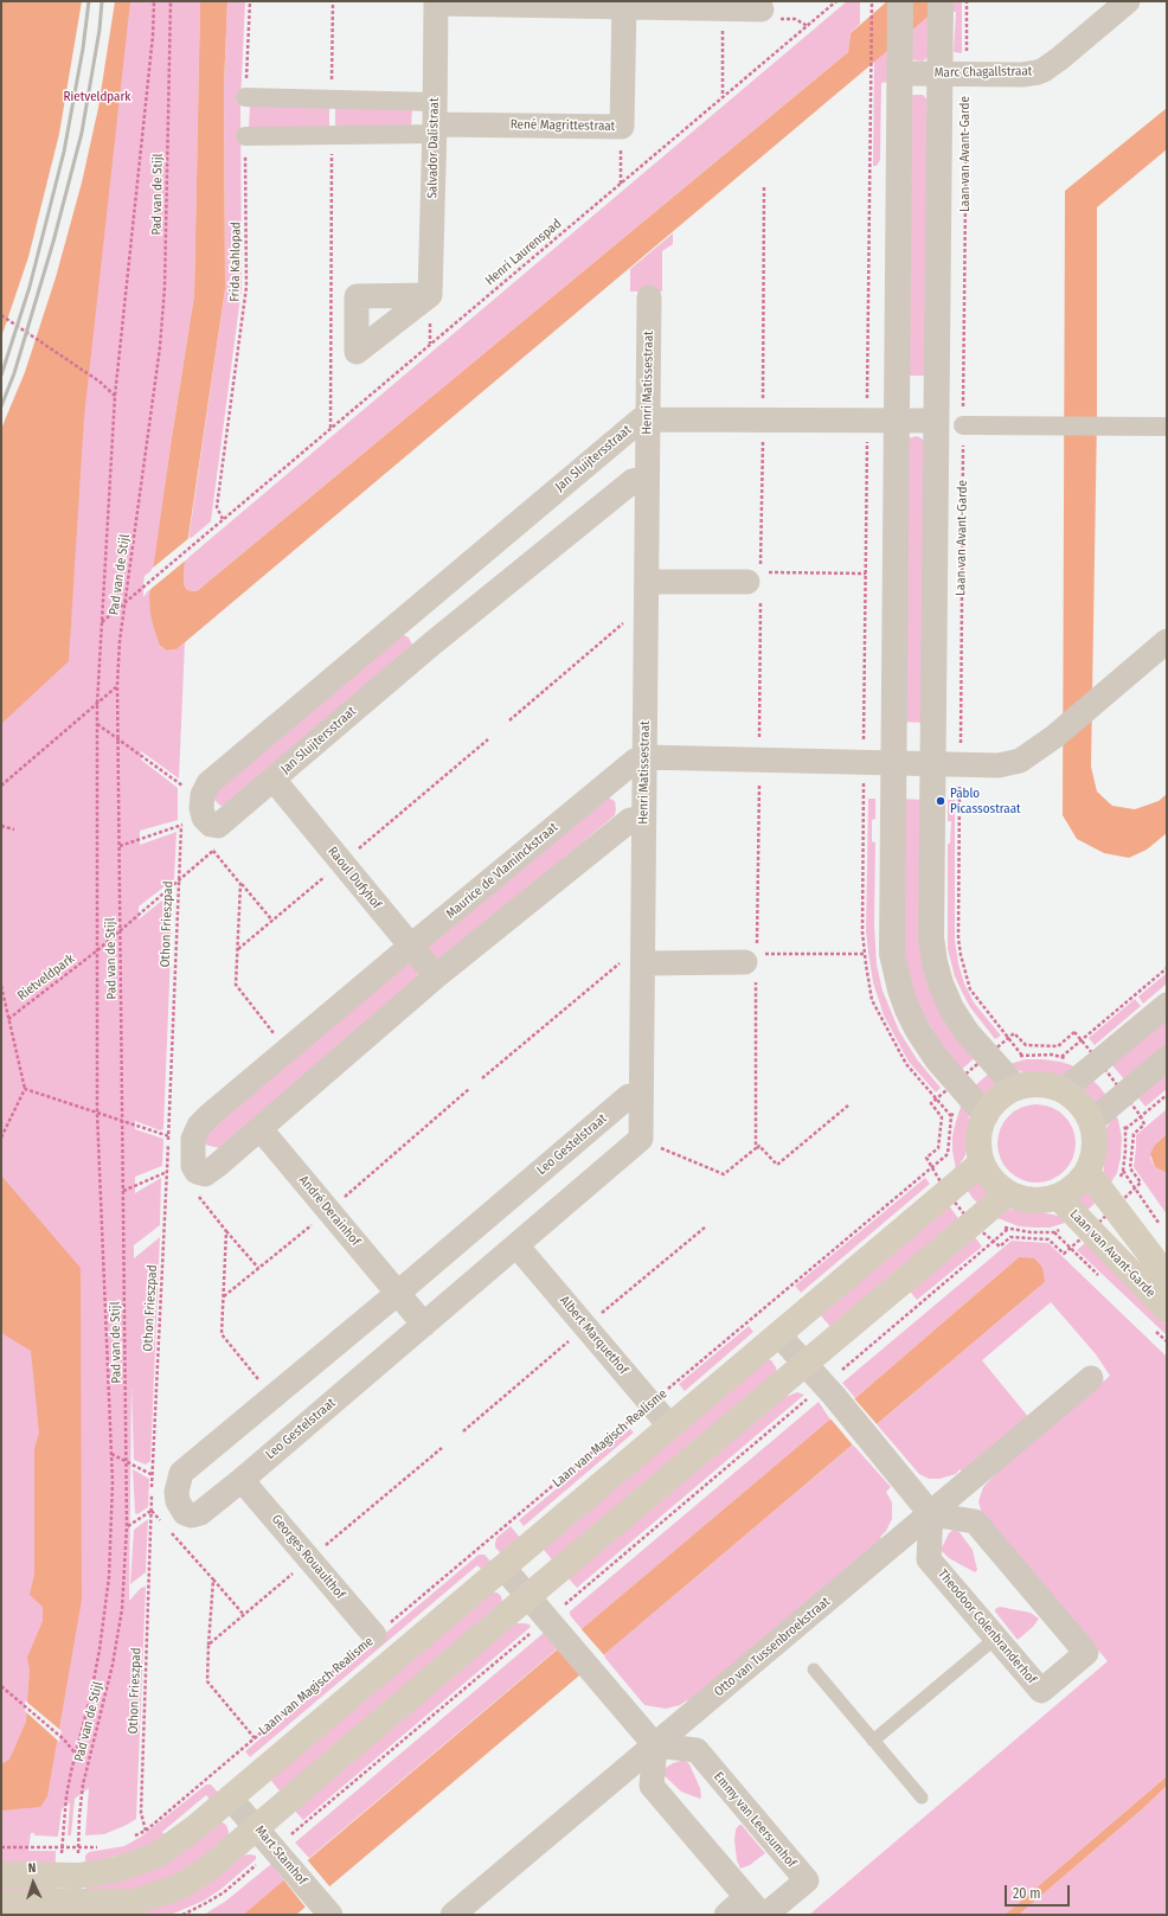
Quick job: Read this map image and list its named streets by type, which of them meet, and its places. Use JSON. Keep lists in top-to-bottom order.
{
  "streets": {
    "main road": ["Laan van Avant-Garde"],
    "street": [
      "Marc Chagallstraat",
      "René Magrittestraat",
      "Salvador Dalístraat",
      "Henri Matissestraat",
      "Jan Sluijtersstraat",
      "Maurice de Vlaminckstraat",
      "Raoul Dufyhof",
      "Leo Gestelstraat",
      "André Derainhof",
      "Albert Marquethof",
      "Georges Rouaulthof",
      "Theodoor Colenbranderhof",
      "Otto van Tussenbroekstraat",
      "Emmy van Leersumhof",
      "Mart Stamhof"
    ],
    "path": [
      "Pad van de Stijl",
      "Henri Laurenspad",
      "Frida Kahlopad",
      "Othon Frieszpad",
      "Rietveldpark",
      "Laan van Magisch Realisme"
    ]
  },
  "crossings": [
    ["Marc Chagallstraat", "Laan van Avant-Garde"],
    ["René Magrittestraat", "Salvador Dalístraat"],
    ["Laan van Avant-Garde", "Jan Sluijtersstraat"],
    ["Pad van de Stijl", "Henri Laurenspad"],
    ["Pad van de Stijl", "Rietveldpark"],
    ["Henri Laurenspad", "Frida Kahlopad"],
    ["Henri Matissestraat", "Jan Sluijtersstraat"],
    ["Henri Matissestraat", "Maurice de Vlaminckstraat"],
    ["Henri Matissestraat", "Leo Gestelstraat"],
    ["Jan Sluijtersstraat", "Raoul Dufyhof"],
    ["Jan Sluijtersstraat", "Othon Frieszpad"],
    ["Maurice de Vlaminckstraat", "Raoul Dufyhof"],
    ["Othon Frieszpad", "Rietveldpark"],
    ["Othon Frieszpad", "Laan van Magisch Realisme"],
    ["Leo Gestelstraat", "André Derainhof"],
    ["Leo Gestelstraat", "Albert Marquethof"],
    ["Leo Gestelstraat", "Georges Rouaulthof"],
    ["Albert Marquethof", "Laan van Magisch Realisme"],
    ["Laan van Magisch Realisme", "Georges Rouaulthof"],
    ["Theodoor Colenbranderhof", "Otto van Tussenbroekstraat"],
    ["Otto van Tussenbroekstraat", "Emmy van Leersumhof"]
  ],
  "parks": ["Rietveldpark"],
  "places": ["Pablo Picassostraat"],
  "scale_bar": "20 m",
  "north": "top"
}
